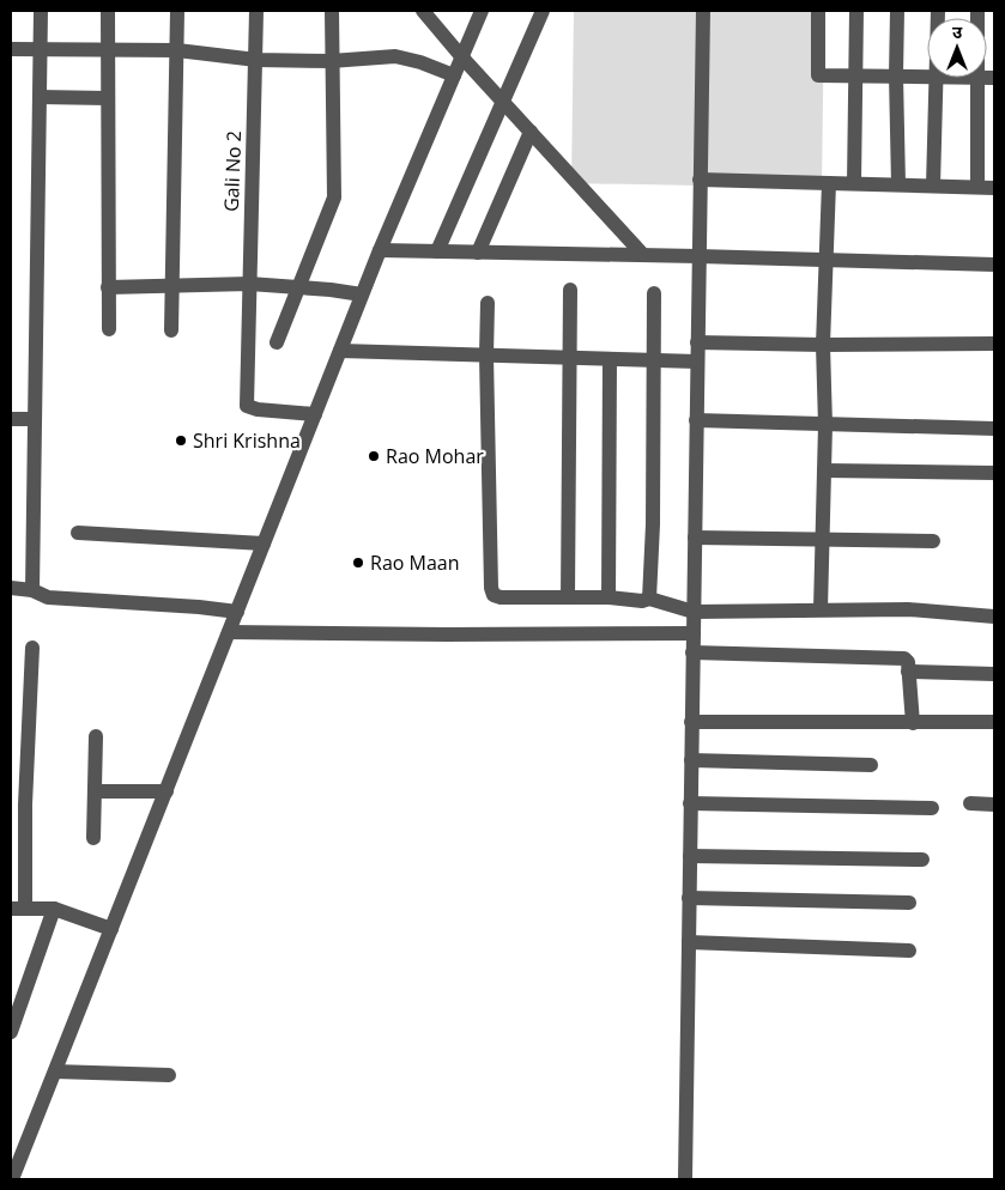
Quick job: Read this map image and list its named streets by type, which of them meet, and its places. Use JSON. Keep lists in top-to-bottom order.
{
  "streets": {
    "street": ["Gali No 2"]
  },
  "places": ["Shri Krishna", "Rao Mohar", "Rao Maan"],
  "north": "top"
}
